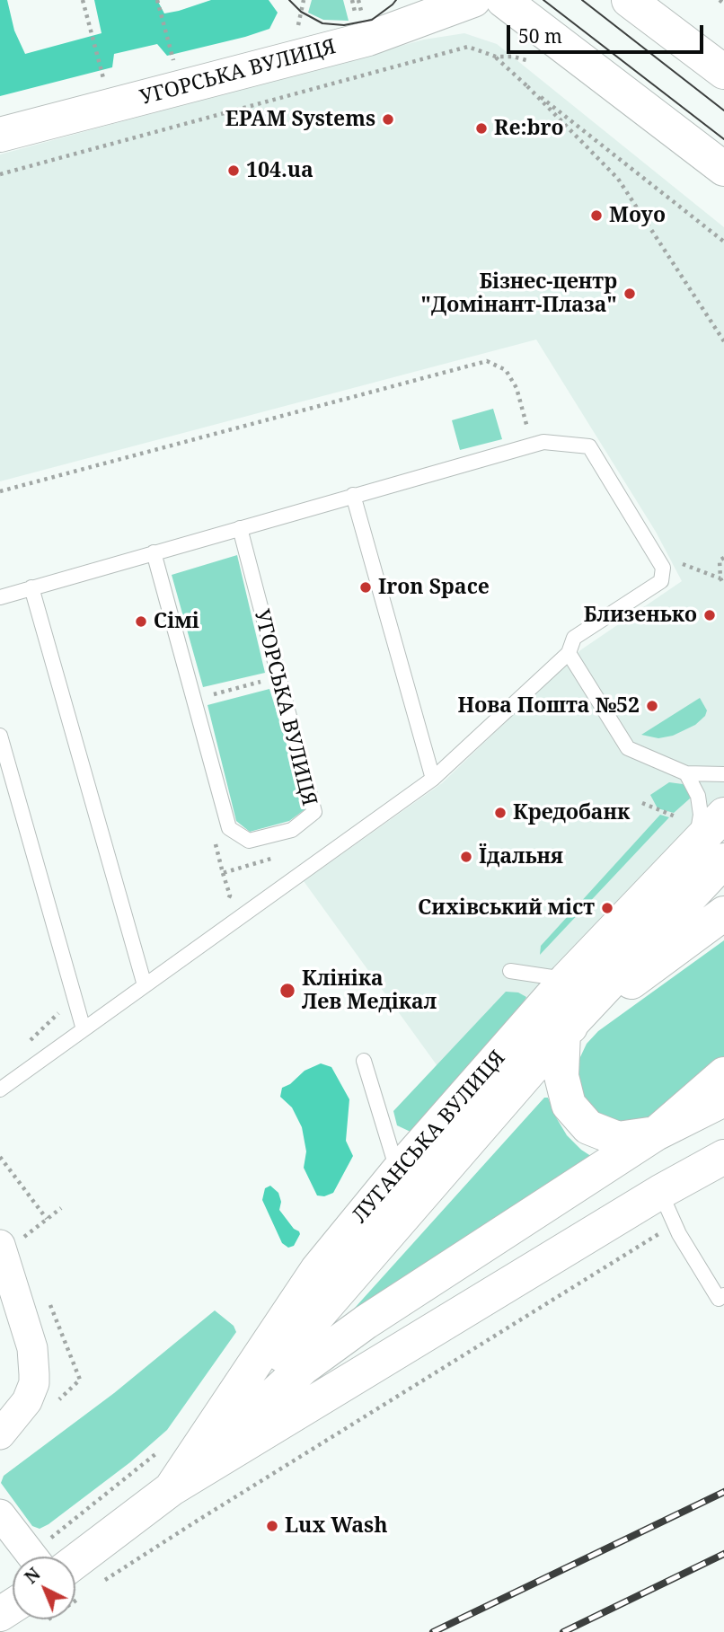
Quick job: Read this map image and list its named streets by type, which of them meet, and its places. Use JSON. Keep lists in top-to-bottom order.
{
  "streets": {
    "main road": ["УГОРСЬКА ВУЛИЦЯ", "ЛУГАНСЬКА ВУЛИЦЯ"]
  },
  "places": [
    "EPAM Systems",
    "Re:bro",
    "104.ua",
    "Moyo",
    "Бізнес-центр \"Домінант-Плаза\"",
    "Iron Space",
    "Близенько",
    "Сімі",
    "Нова Пошта №52",
    "Кредобанк",
    "Їдальня",
    "Сихівський міст",
    "Клініка Лев Медікал",
    "Lux Wash"
  ],
  "scale_bar": "50 m",
  "north": "top left"
}
